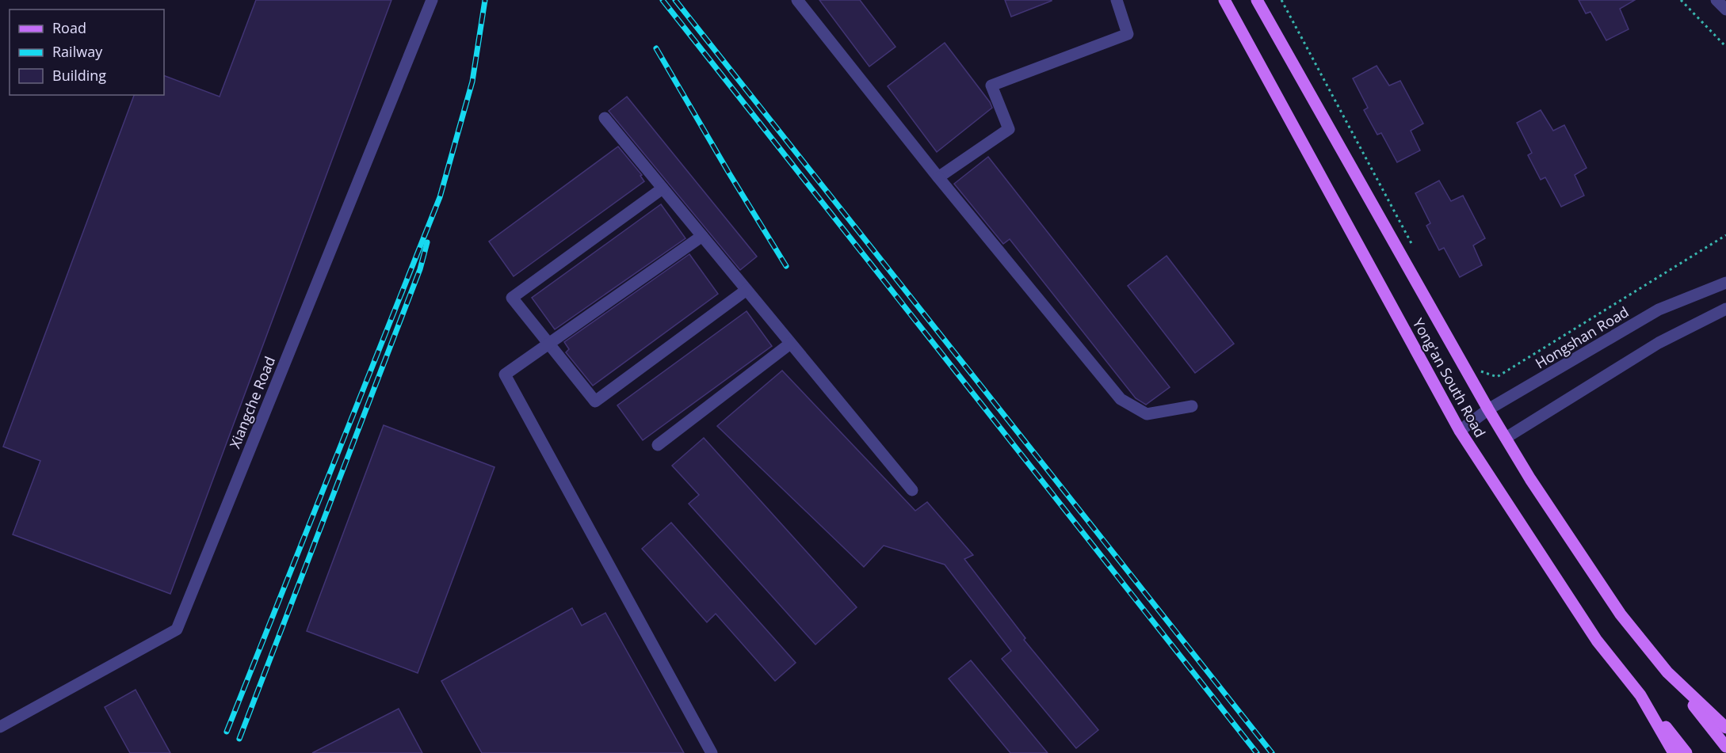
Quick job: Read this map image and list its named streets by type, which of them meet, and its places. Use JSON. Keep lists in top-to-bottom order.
{
  "streets": {
    "main road": ["Yong'an South Road"],
    "street": ["Hongshan Road", "Xiangche Road"]
  },
  "crossings": [
    ["Hongshan Road", "Yong'an South Road"]
  ],
  "legend": ["Road", "Railway", "Building"]
}
